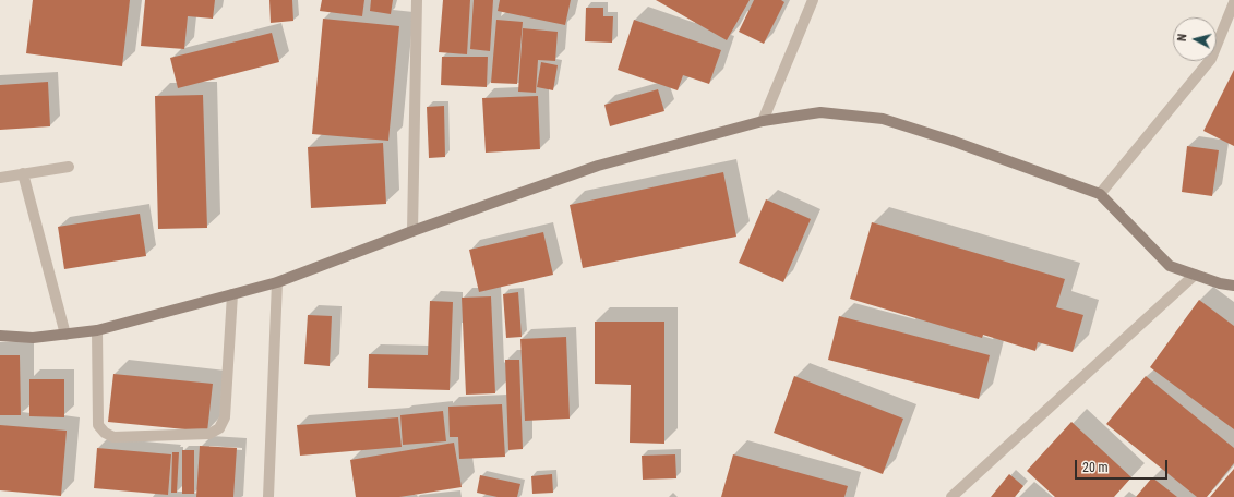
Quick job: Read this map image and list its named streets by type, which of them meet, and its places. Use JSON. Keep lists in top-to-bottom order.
{
  "scale_bar": "20 m",
  "north": "left"
}
